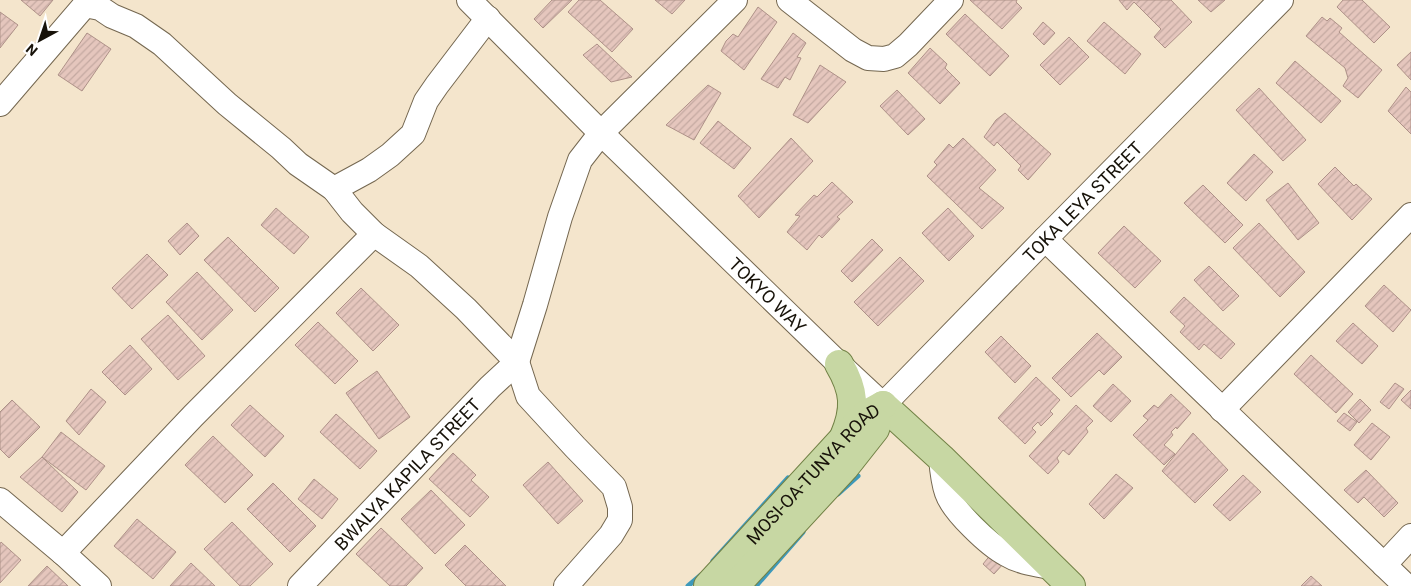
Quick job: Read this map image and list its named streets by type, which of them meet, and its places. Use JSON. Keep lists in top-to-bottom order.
{
  "streets": {
    "main road": ["TOKYO WAY", "MOSI-OA-TUNYA ROAD"],
    "street": ["TOKA LEYA STREET", "BWALYA KAPILA STREET"]
  },
  "crossings": [
    ["TOKA LEYA STREET", "TOKYO WAY"],
    ["TOKA LEYA STREET", "MOSI-OA-TUNYA ROAD"],
    ["TOKYO WAY", "MOSI-OA-TUNYA ROAD"]
  ],
  "north": "bottom left"
}
